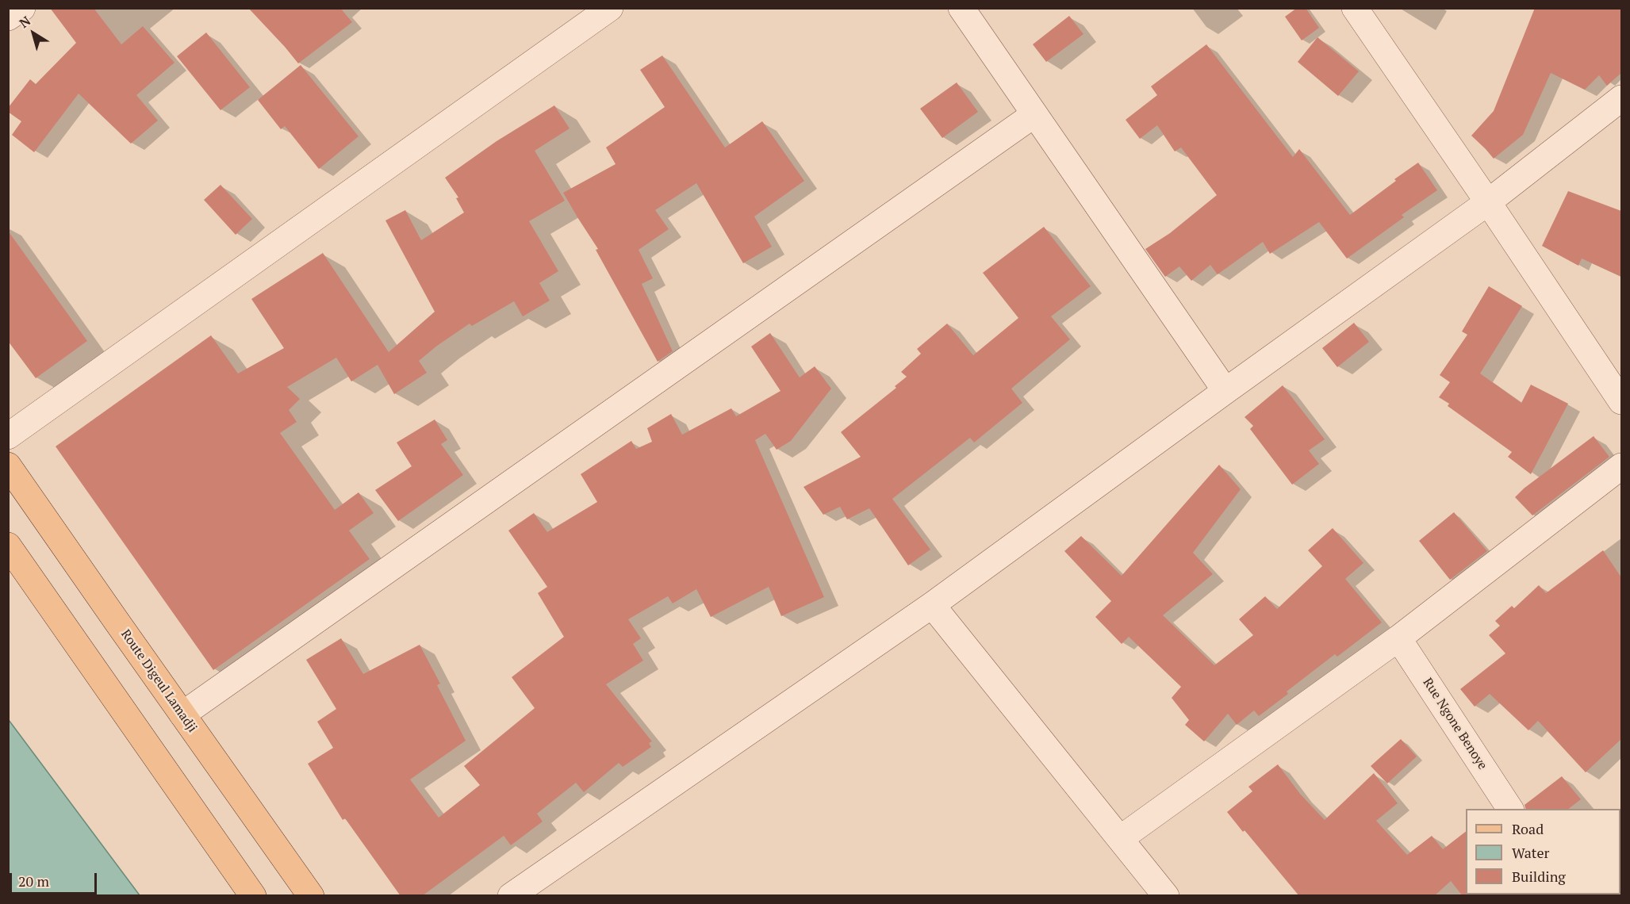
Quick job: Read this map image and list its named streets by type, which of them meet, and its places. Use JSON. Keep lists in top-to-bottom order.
{
  "streets": {
    "main road": ["Route Digeul Lamadji"],
    "street": ["Rue Ngone Benoye"]
  },
  "legend": ["Road", "Water", "Building"],
  "scale_bar": "20 m",
  "north": "top left"
}
